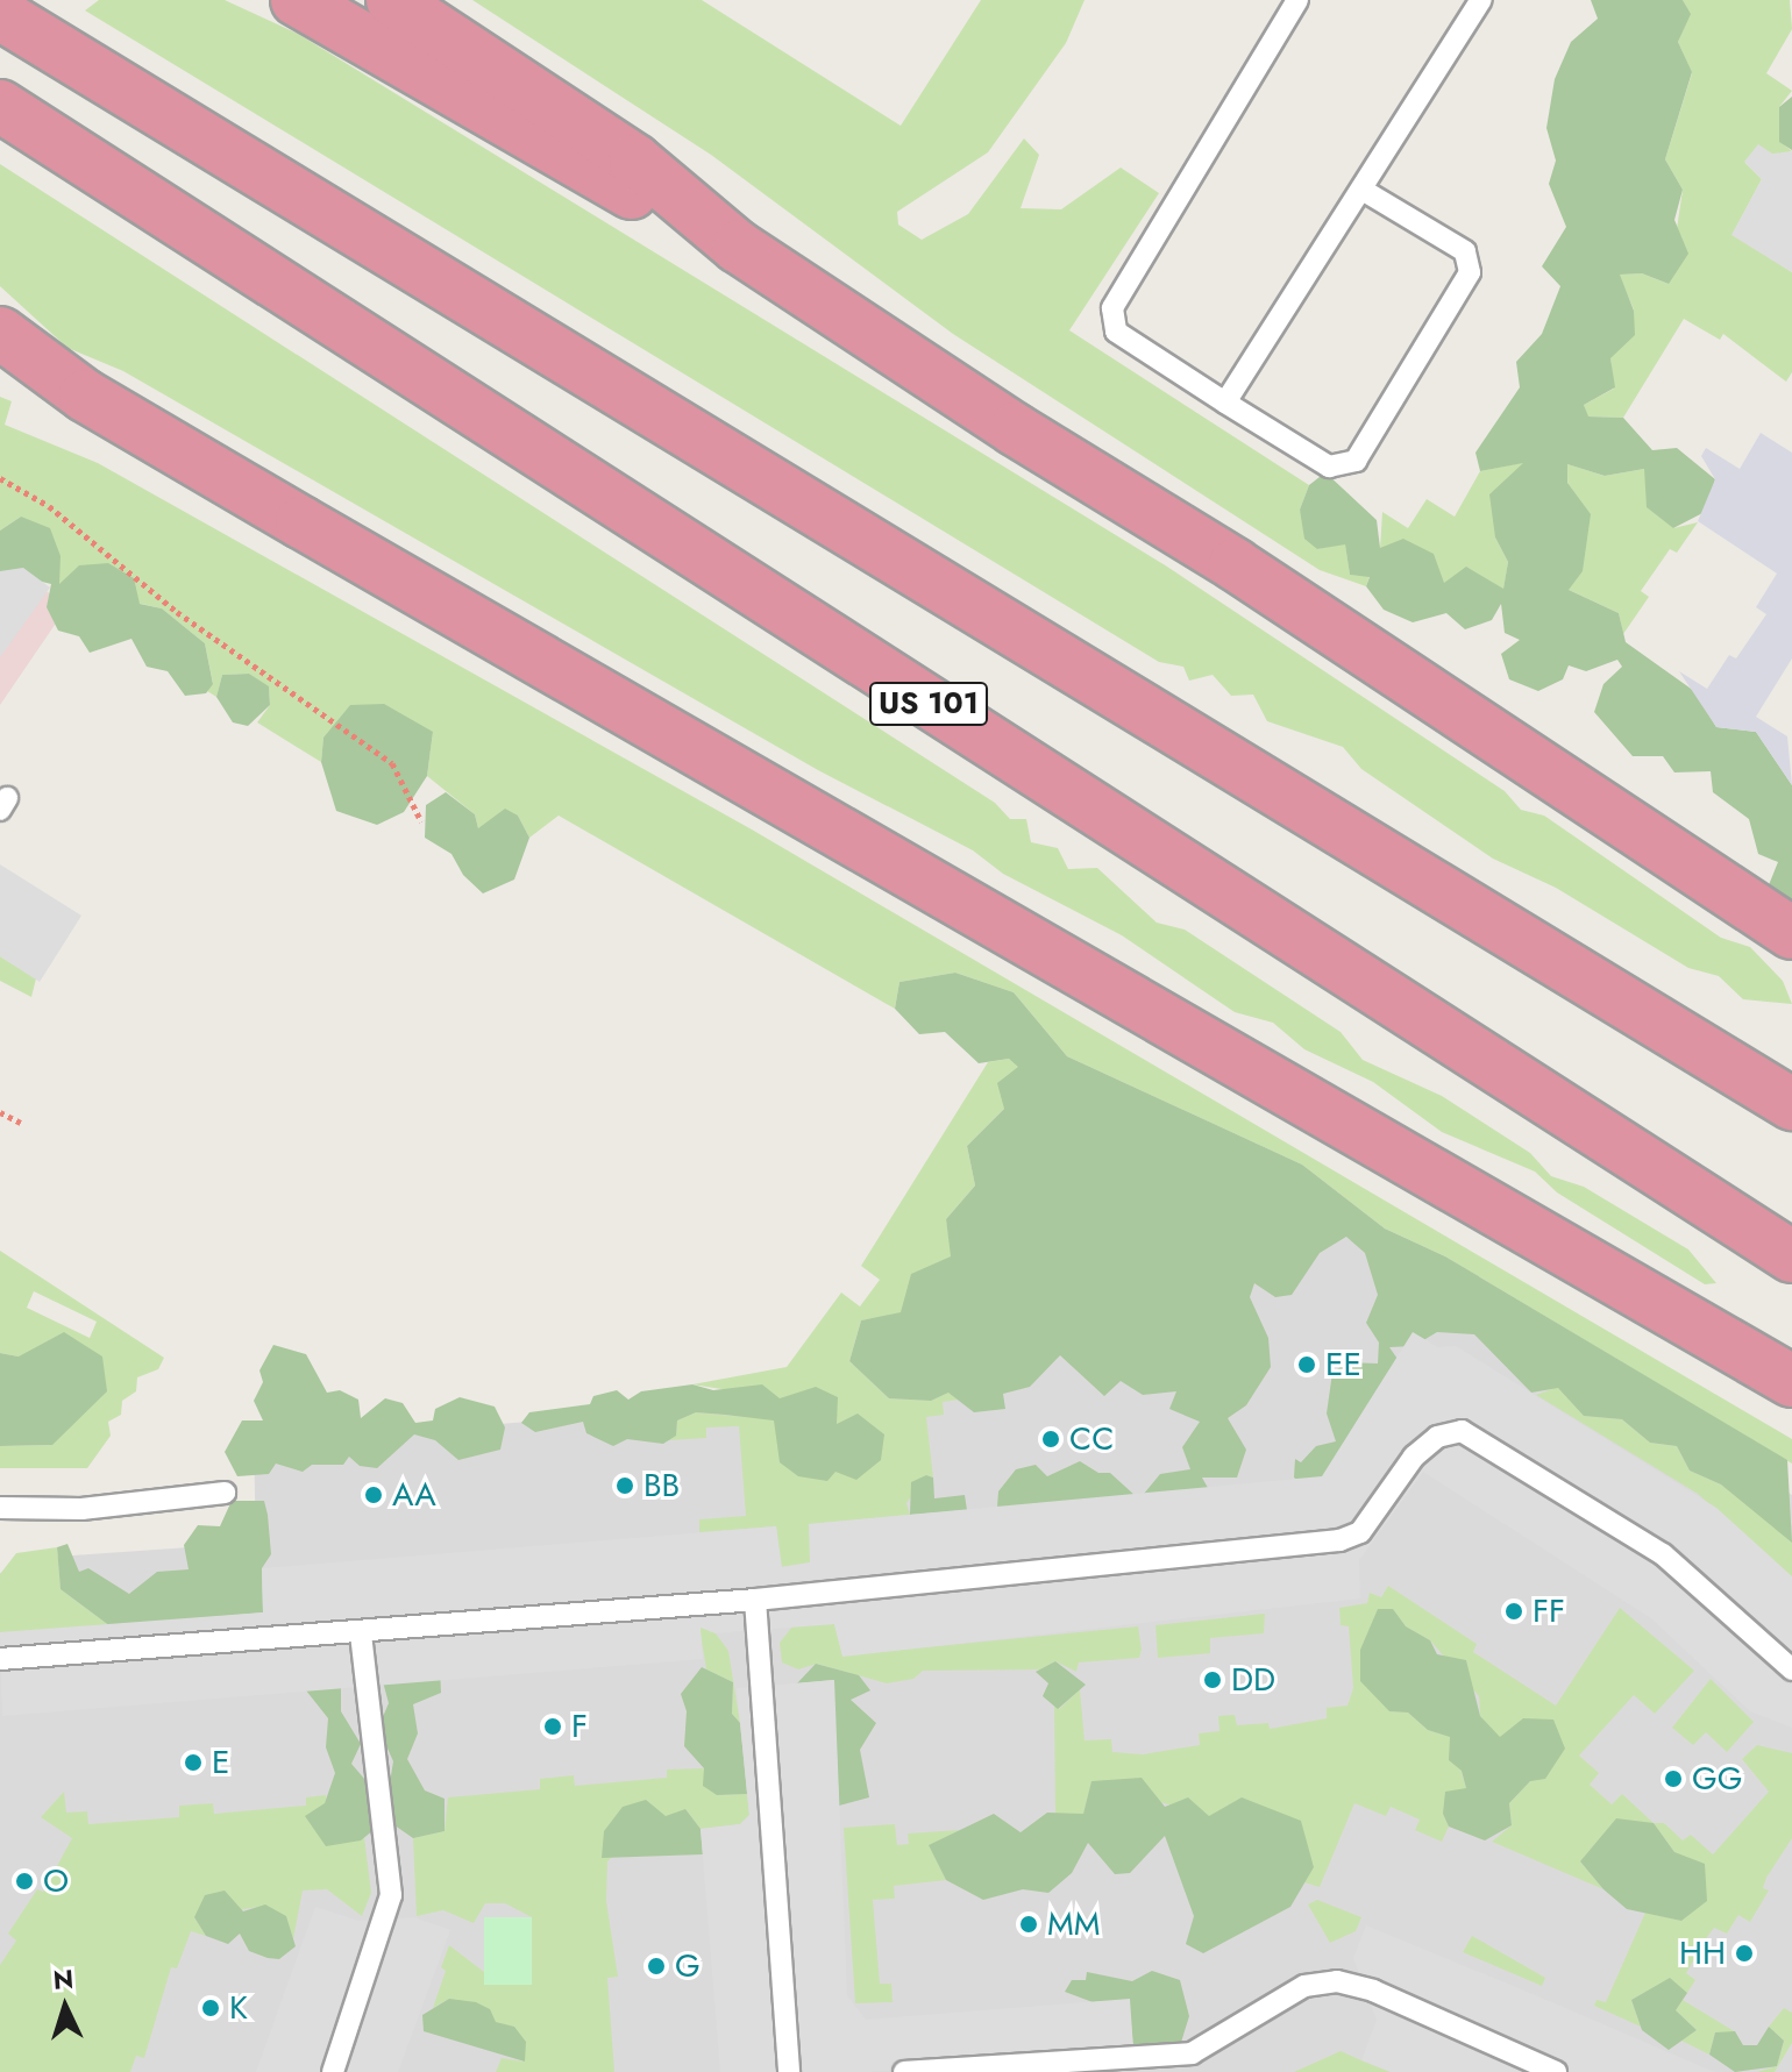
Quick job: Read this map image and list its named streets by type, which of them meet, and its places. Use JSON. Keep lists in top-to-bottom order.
{
  "streets": {
    "highway": ["US 101"]
  },
  "places": [
    "EE",
    "CC",
    "BB",
    "AA",
    "FF",
    "DD",
    "F",
    "E",
    "GG",
    "O",
    "MM",
    "HH",
    "G",
    "K"
  ],
  "north": "top"
}
